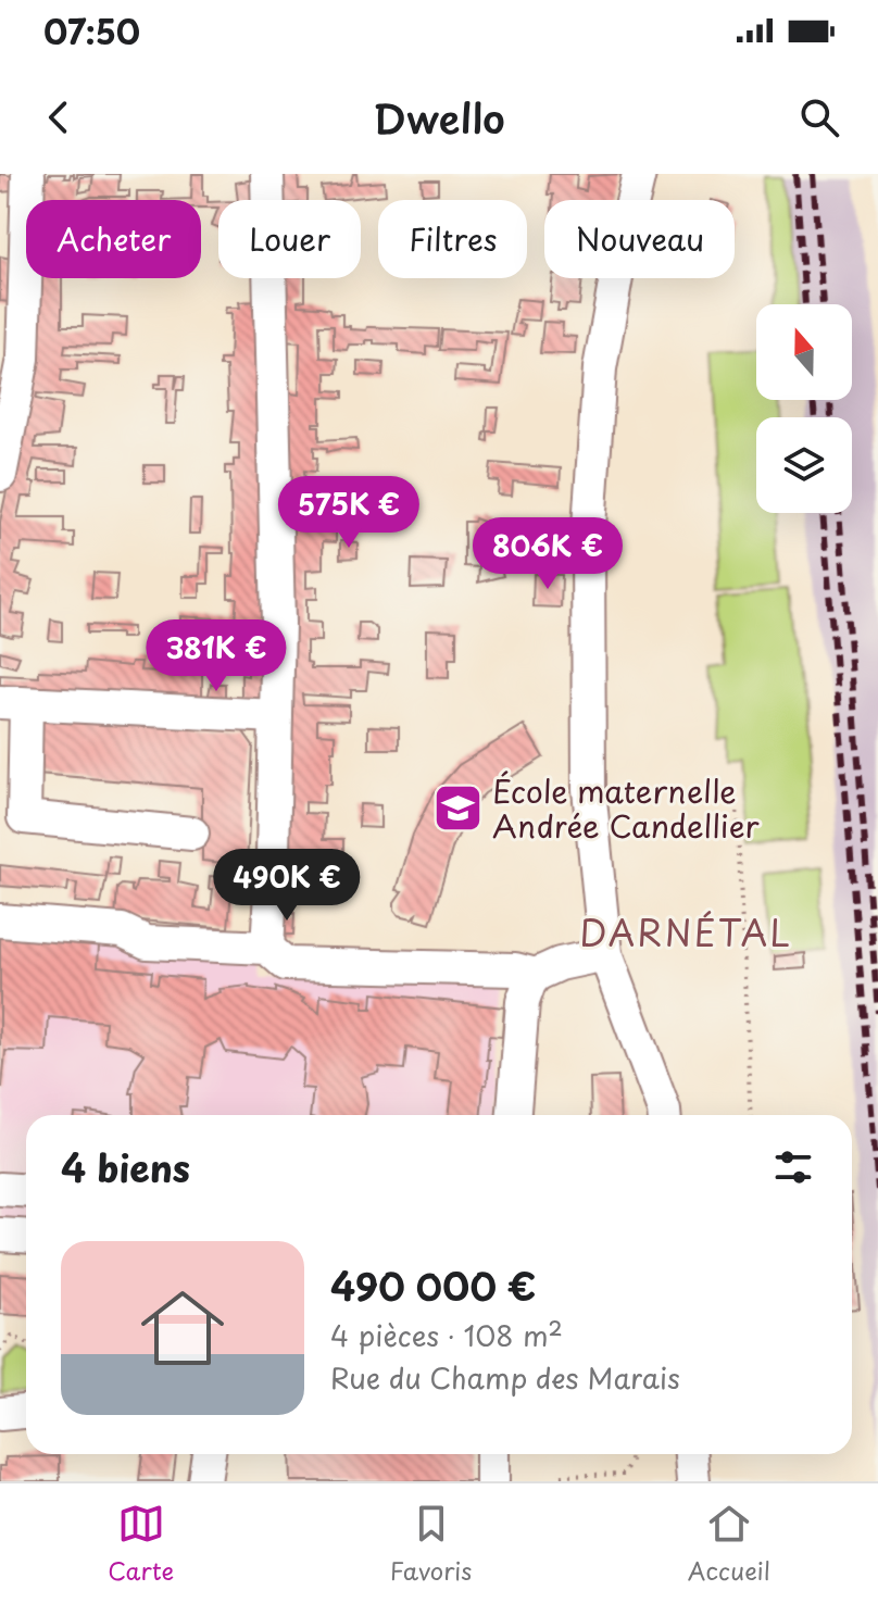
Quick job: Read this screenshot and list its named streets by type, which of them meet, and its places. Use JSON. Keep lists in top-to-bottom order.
{
  "districts": ["DARNÉTAL"],
  "places": {
    "school or university": ["École maternelle Andrée Candellier"]
  },
  "north": "top",
  "page": {
    "status": "07:50",
    "header": "Dwello",
    "chip": [
      "Acheter",
      "Louer",
      "Filtres",
      "Nouveau"
    ],
    "price": [
      "575K €",
      "806K €",
      "381K €",
      "490K €"
    ],
    "heading": "4 biens",
    "list": [
      {
        "name": "490 000 €",
        "note": "4 pièces · 108 m² · Rue du Champ des Marais"
      }
    ],
    "tabs": ["Carte", "Favoris", "Accueil"]
  }
}
